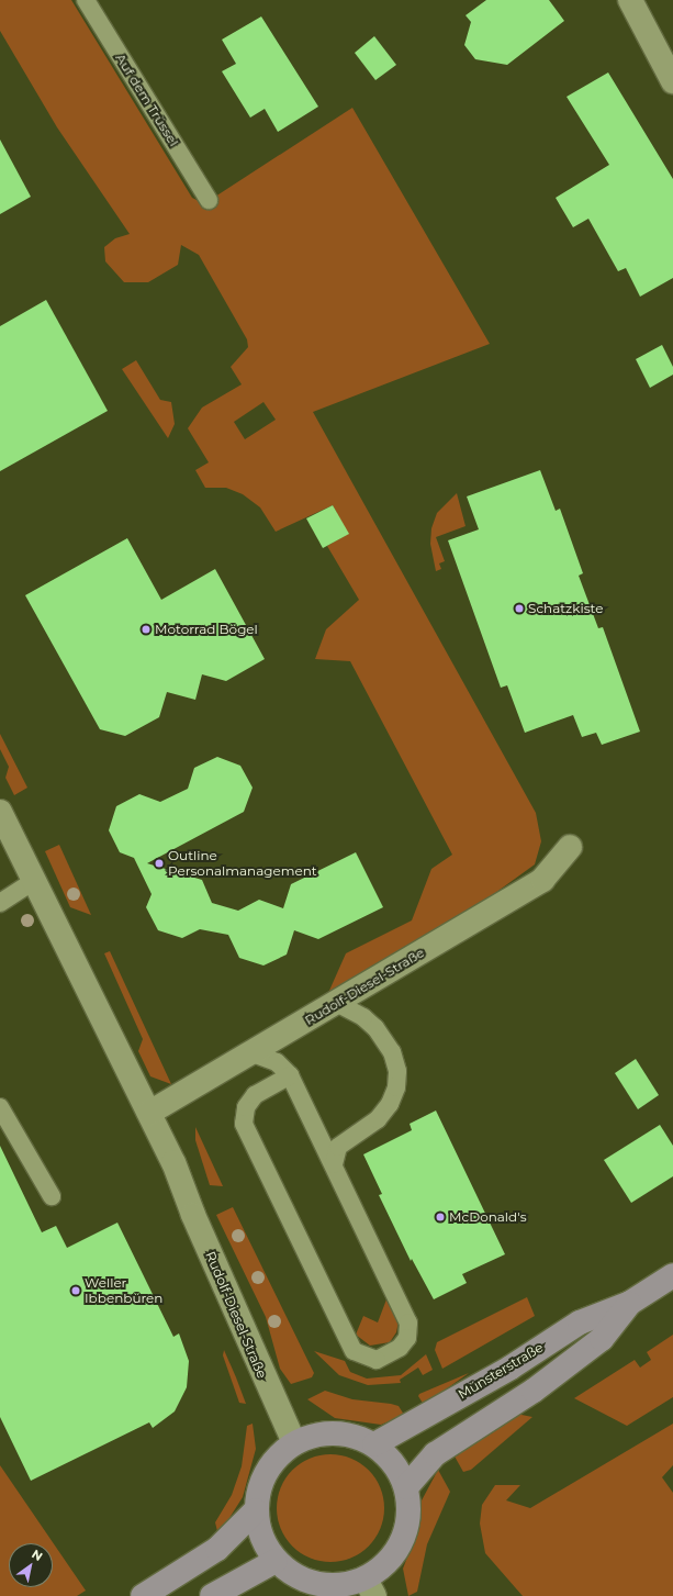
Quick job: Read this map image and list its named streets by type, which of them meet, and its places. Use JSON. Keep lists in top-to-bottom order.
{
  "streets": {
    "main road": ["Münsterstraße"],
    "street": ["Rudolf-Diesel-Straße"],
    "lane": ["Auf dem Trüssel"]
  },
  "crossings": [
    ["Rudolf-Diesel-Straße", "Münsterstraße"]
  ],
  "places": [
    "Schatzkiste",
    "Motorrad Bögel",
    "Outline Personalmanagement",
    "McDonald's",
    "Weller Ibbenbüren"
  ],
  "north": "top right"
}
